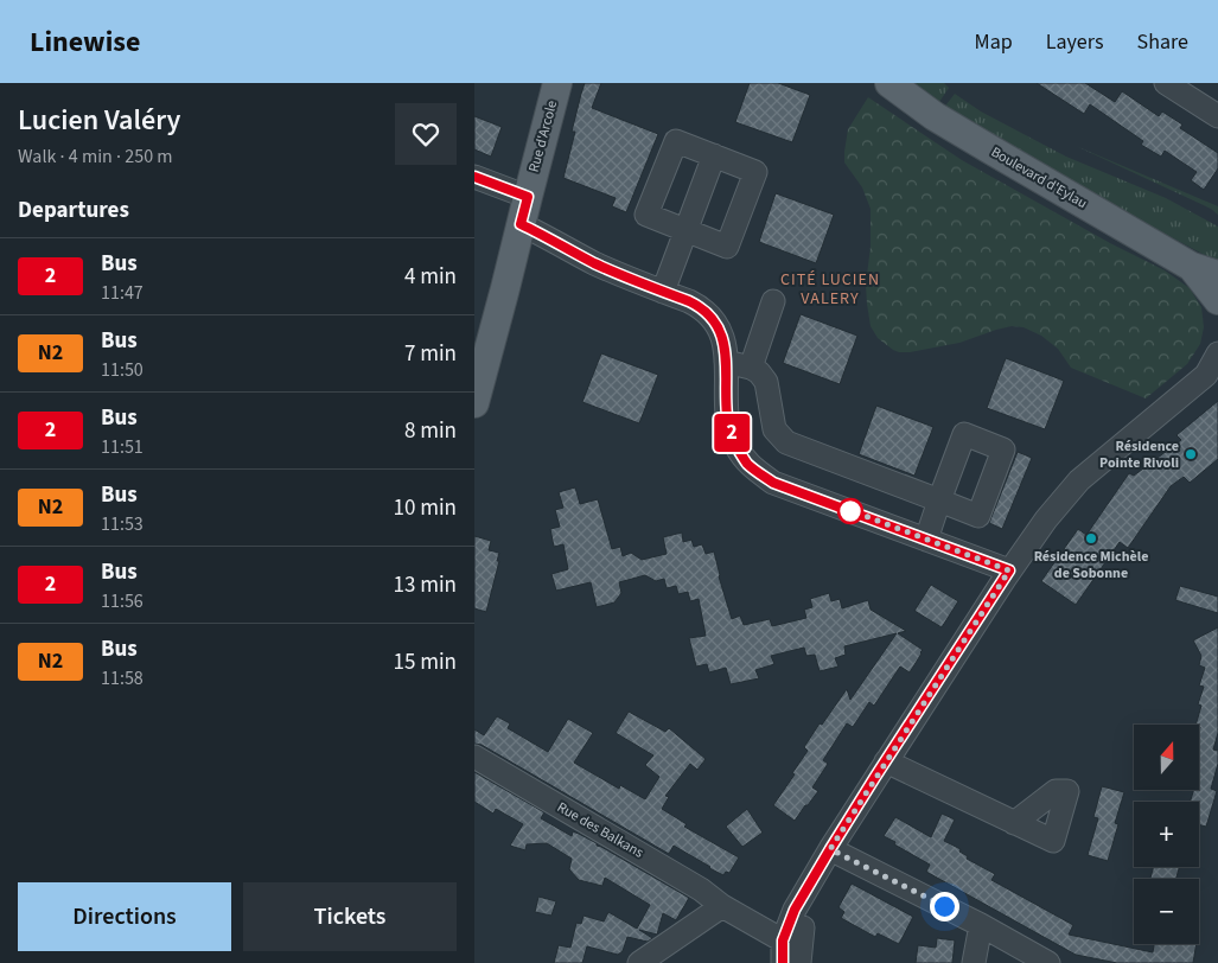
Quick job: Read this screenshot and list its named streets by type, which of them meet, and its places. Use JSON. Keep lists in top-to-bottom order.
{
  "streets": {
    "main road": ["Rue d'Arcole", "Boulevard d'Eylau"],
    "street": ["Rue des Balkans"]
  },
  "districts": ["CITÉ LUCIEN VALERY"],
  "places": ["Résidence Pointe Rivoli", "Résidence Michèle de Sobonne"],
  "lines": ["bus line 2"],
  "north": "top",
  "page": {
    "header": "Linewise",
    "nav": ["Map", "Layers", "Share"],
    "heading": [
      ["Lucien Valéry", "Walk · 4 min · 250 m"],
      "Departures"
    ],
    "on_map": "2",
    "list": [
      {
        "mark": "2",
        "name": "Bus",
        "note": "11:47",
        "value": "4 min"
      },
      {
        "mark": "N2",
        "name": "Bus",
        "note": "11:50",
        "value": "7 min"
      },
      {
        "mark": "2",
        "name": "Bus",
        "note": "11:51",
        "value": "8 min"
      },
      {
        "mark": "N2",
        "name": "Bus",
        "note": "11:53",
        "value": "10 min"
      },
      {
        "mark": "2",
        "name": "Bus",
        "note": "11:56",
        "value": "13 min"
      },
      {
        "mark": "N2",
        "name": "Bus",
        "note": "11:58",
        "value": "15 min"
      }
    ],
    "map_buttons": ["+", "−"],
    "buttons": ["Directions", "Tickets"]
  }
}
